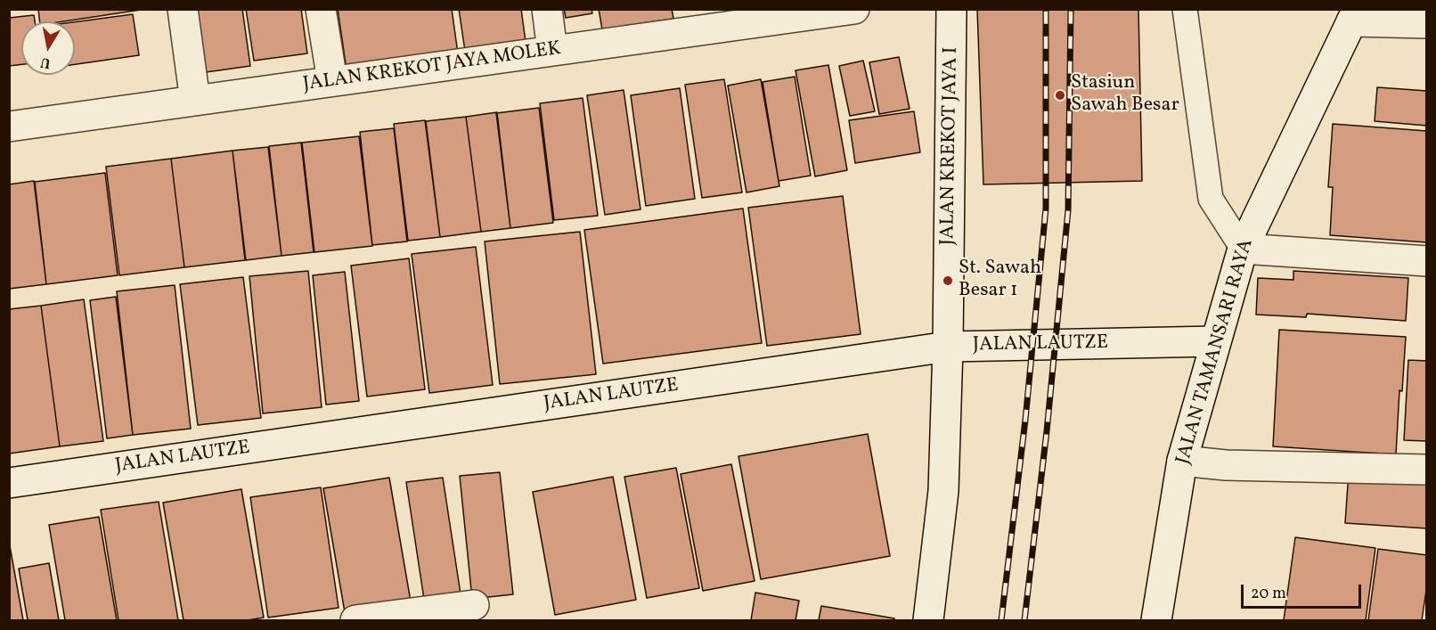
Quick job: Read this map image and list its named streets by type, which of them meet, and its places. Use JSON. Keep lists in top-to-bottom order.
{
  "streets": {
    "street": [
      "JALAN KREKOT JAYA MOLEK",
      "JALAN KREKOT JAYA I",
      "JALAN LAUTZE",
      "JALAN TAMANSARI RAYA"
    ]
  },
  "crossings": [
    ["JALAN KREKOT JAYA I", "JALAN LAUTZE"],
    ["JALAN LAUTZE", "JALAN TAMANSARI RAYA"]
  ],
  "places": ["Stasiun Sawah Besar", "St. Sawah Besar 1"],
  "scale_bar": "20 m",
  "north": "bottom"
}
